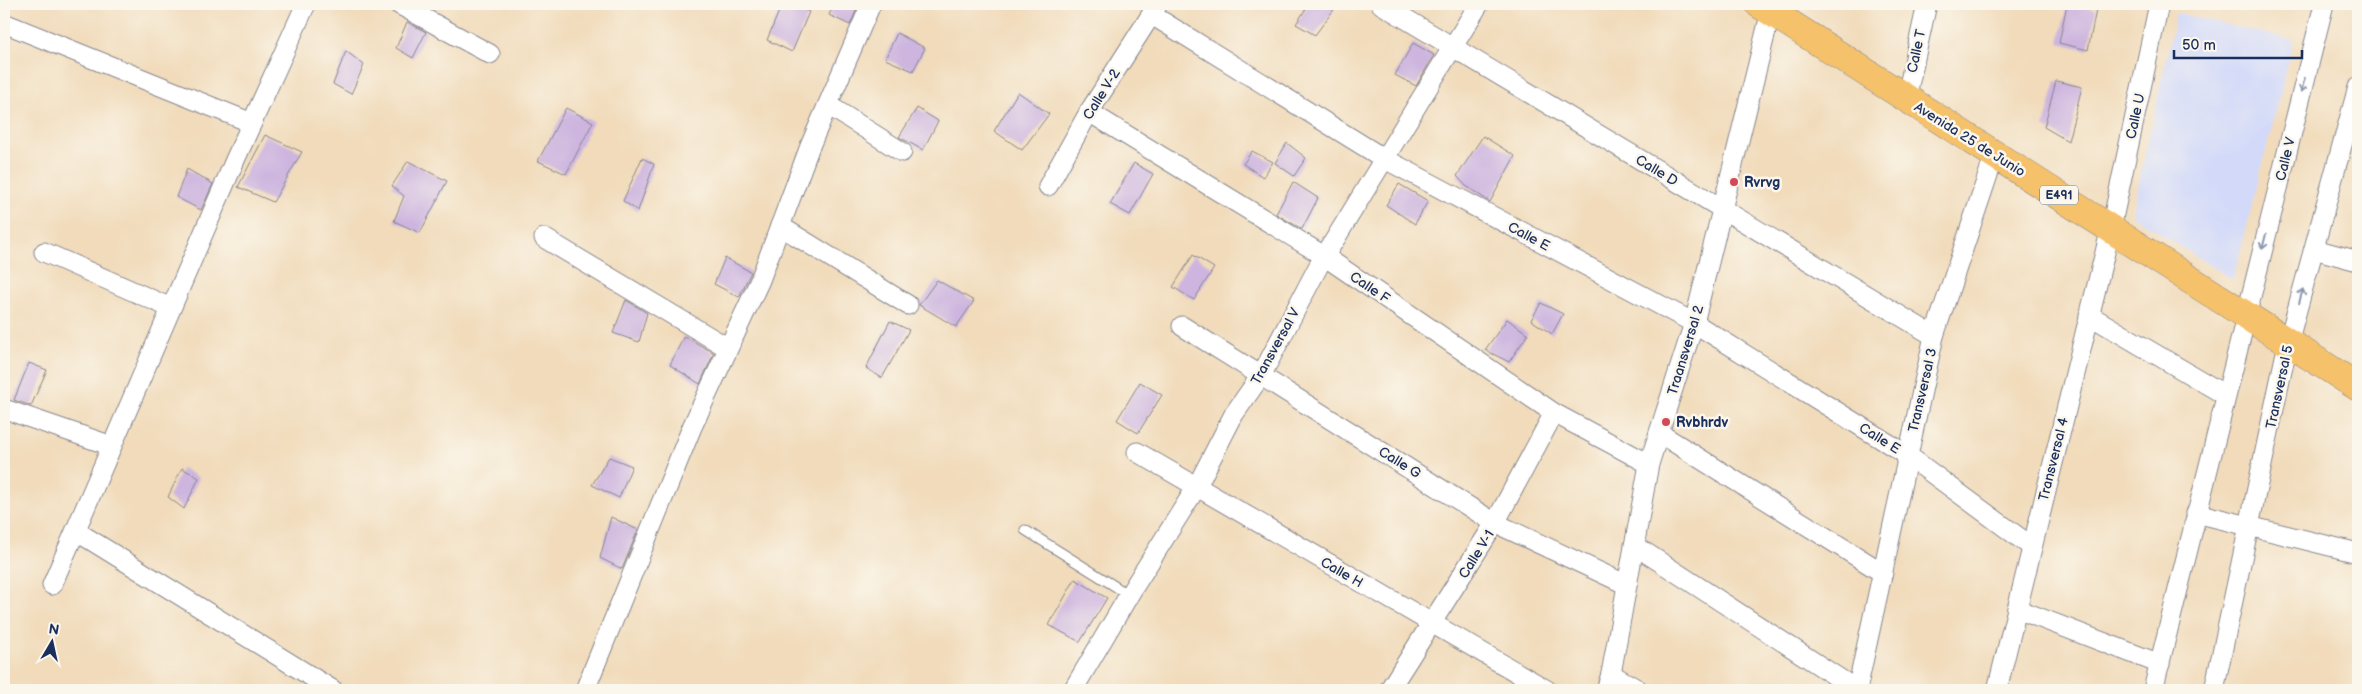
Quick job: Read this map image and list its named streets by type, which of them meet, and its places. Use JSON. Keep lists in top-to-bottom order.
{
  "streets": {
    "highway": ["Avenida 25 de Junio", "E491"],
    "street": [
      "Calle T",
      "Calle V-2",
      "Calle U",
      "Calle V",
      "Calle D",
      "Calle E",
      "Calle F",
      "Transversal V",
      "Traansversal 2",
      "Transversal 5",
      "Transversal 3",
      "Transversal 4",
      "Calle G",
      "Calle V-1",
      "Calle H"
    ]
  },
  "crossings": [
    ["Calle T", "Avenida 25 de Junio"],
    ["Calle V-2", "Calle E"],
    ["Calle V-2", "Calle F"],
    ["Calle U", "Avenida 25 de Junio"],
    ["Calle U", "Transversal 4"],
    ["Avenida 25 de Junio", "Calle V"],
    ["Avenida 25 de Junio", "Traansversal 2"],
    ["Avenida 25 de Junio", "Transversal 5"],
    ["Avenida 25 de Junio", "Transversal 3"],
    ["Avenida 25 de Junio", "Transversal 4"],
    ["Calle D", "Transversal V"],
    ["Calle D", "Traansversal 2"],
    ["Calle D", "Transversal 3"],
    ["Calle E", "Transversal V"],
    ["Calle E", "Traansversal 2"],
    ["Calle E", "Transversal 3"],
    ["Calle E", "Transversal 4"],
    ["Calle F", "Transversal V"],
    ["Calle F", "Traansversal 2"],
    ["Calle F", "Calle V-1"],
    ["Transversal V", "Calle G"],
    ["Transversal V", "Calle H"],
    ["Traansversal 2", "Calle G"],
    ["Calle G", "Calle V-1"],
    ["Calle V-1", "Calle H"]
  ],
  "one_way": ["Calle V"],
  "places": ["Rvrvg", "Rvbhrdv"],
  "scale_bar": "50 m",
  "north": "top"
}
